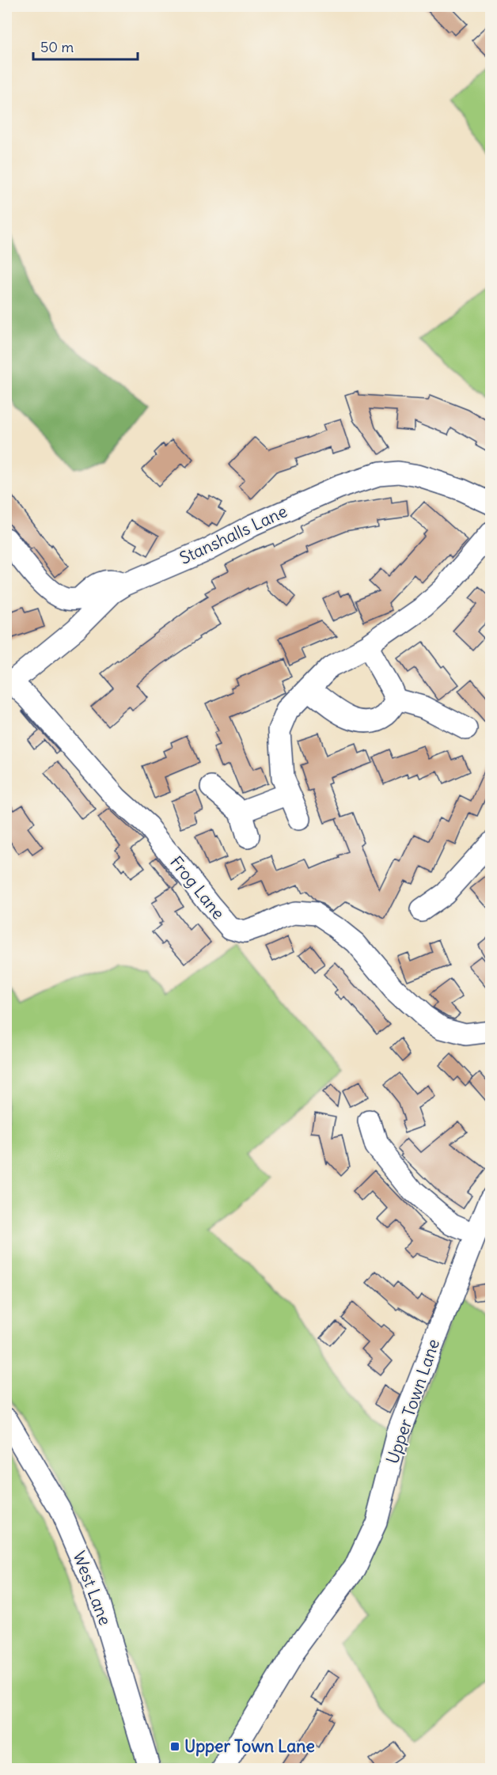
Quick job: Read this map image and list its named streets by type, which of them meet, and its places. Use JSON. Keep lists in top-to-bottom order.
{
  "streets": {
    "street": [
      "Stanshalls Lane",
      "Frog Lane",
      "Upper Town Lane",
      "West Lane"
    ]
  },
  "crossings": [
    ["Stanshalls Lane", "Frog Lane"]
  ],
  "places": {
    "transit": ["Upper Town Lane"]
  },
  "scale_bar": "50 m"
}
